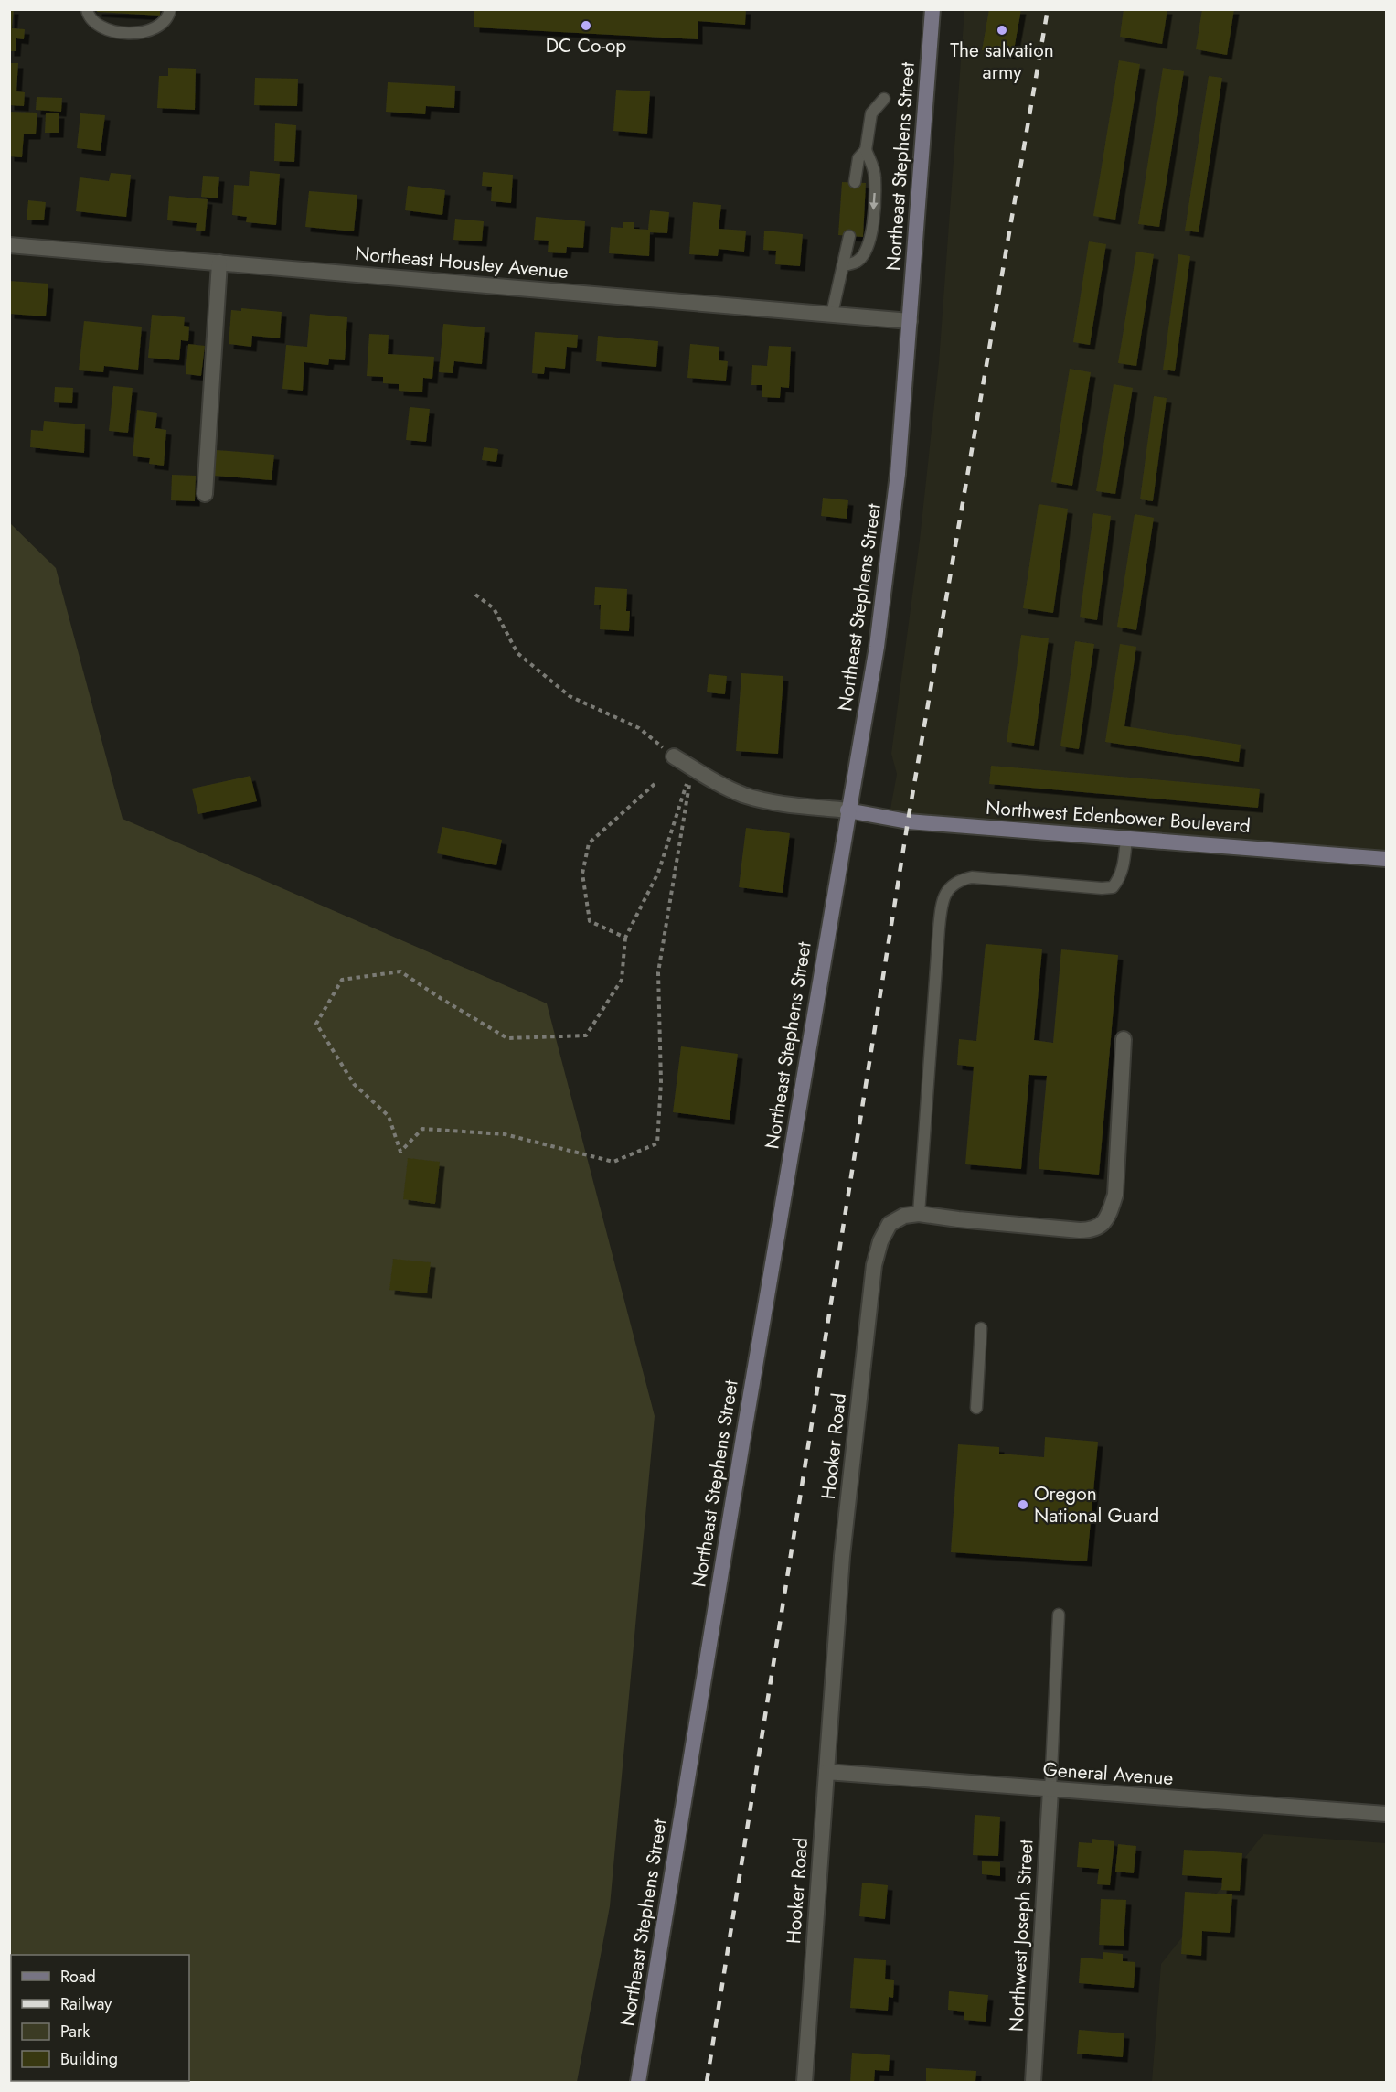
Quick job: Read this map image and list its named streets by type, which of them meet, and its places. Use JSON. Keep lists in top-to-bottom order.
{
  "streets": {
    "main road": ["Northeast Stephens Street", "Northwest Edenbower Boulevard"],
    "street": [
      "Northeast Housley Avenue",
      "Hooker Road",
      "General Avenue",
      "Northwest Joseph Street"
    ]
  },
  "crossings": [
    ["Northeast Stephens Street", "Northeast Housley Avenue"],
    ["Northeast Stephens Street", "Northwest Edenbower Boulevard"],
    ["Hooker Road", "General Avenue"],
    ["General Avenue", "Northwest Joseph Street"]
  ],
  "places": ["DC Co-op", "The salvation army", "Oregon National Guard"],
  "legend": [
    "Road",
    "Railway",
    "Park",
    "Building"
  ]
}
